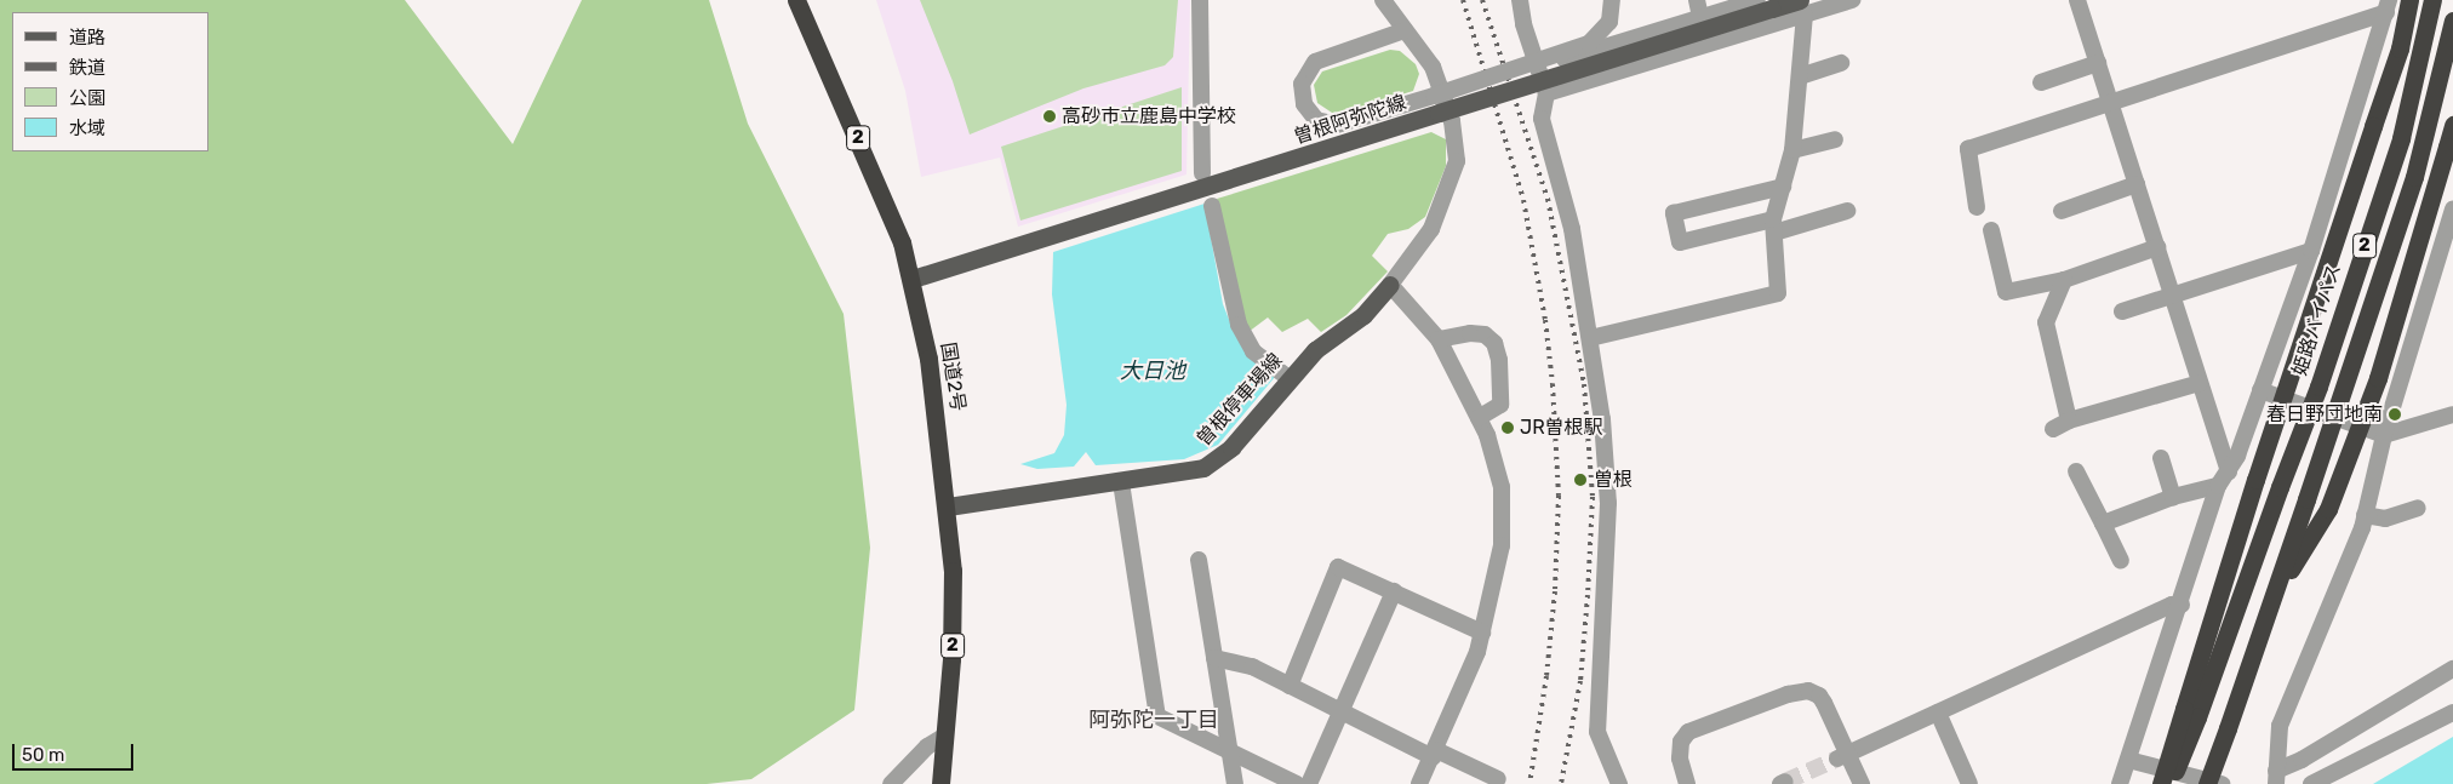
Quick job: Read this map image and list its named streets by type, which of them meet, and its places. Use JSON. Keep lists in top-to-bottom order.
{
  "streets": {
    "highway": ["2", "姫路バイパス", "国道2号"],
    "main road": ["曽根阿弥陀線", "曽根停車場線"]
  },
  "crossings": [
    ["曽根阿弥陀線", "国道2号"],
    ["国道2号", "曽根停車場線"]
  ],
  "districts": ["阿弥陀一丁目"],
  "water": ["大日池"],
  "places": [
    "高砂市立鹿島中学校",
    "春日野団地南",
    "JR曽根駅",
    "曽根"
  ],
  "legend": [
    "道路",
    "鉄道",
    "公園",
    "水域"
  ],
  "scale_bar": "50 m"
}
